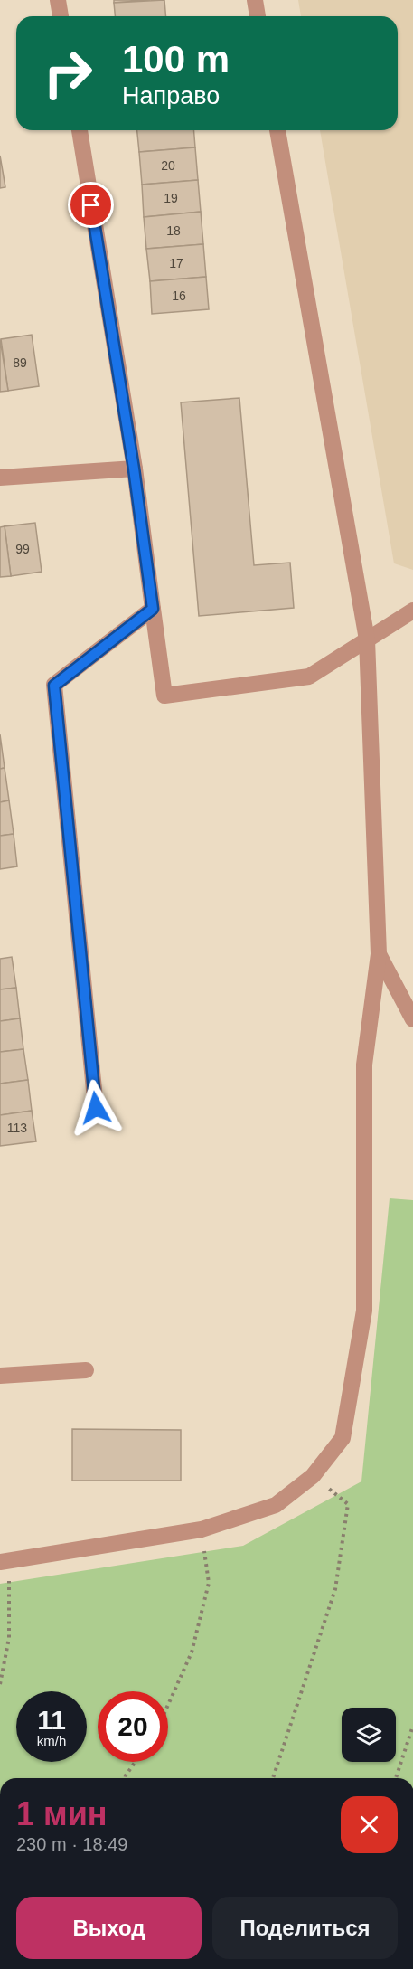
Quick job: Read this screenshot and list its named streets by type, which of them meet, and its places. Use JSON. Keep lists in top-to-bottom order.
{
  "house_numbers": [
    "20",
    "19",
    "18",
    "17",
    "16",
    "89",
    "99",
    "113"
  ],
  "page": {
    "turn": ["100 m", "Направо"],
    "speed": "11 km/h",
    "limit": "20",
    "heading": ["1 мин", "230 m · 18:49"],
    "buttons": ["Выход", "Поделиться"]
  }
}
